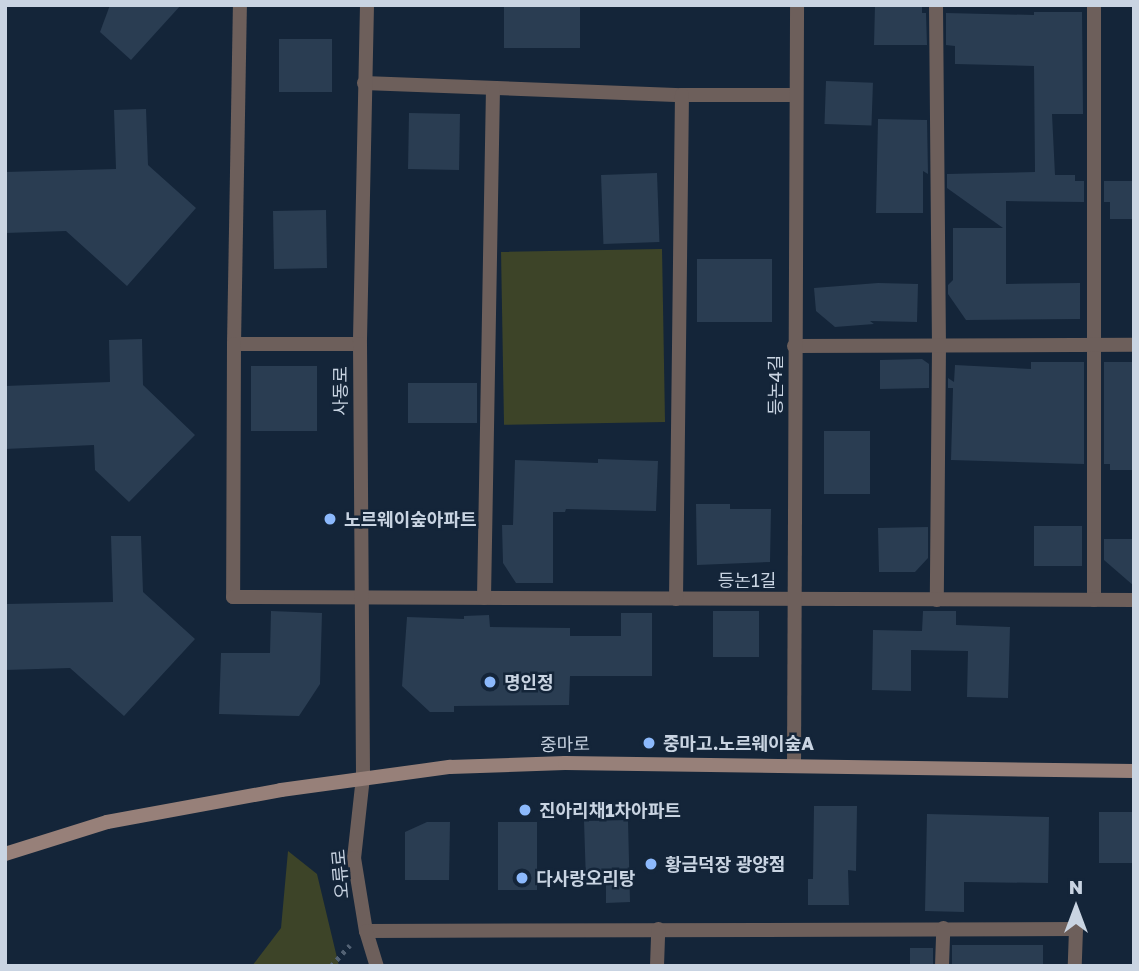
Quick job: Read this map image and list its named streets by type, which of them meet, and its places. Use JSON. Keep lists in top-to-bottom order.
{
  "streets": {
    "main road": ["중마로"],
    "street": [
      "등논4길",
      "사동로",
      "등논1길",
      "오류로"
    ]
  },
  "crossings": [
    ["등논4길", "등논1길"],
    ["등논4길", "중마로"],
    ["사동로", "등논1길"],
    ["사동로", "중마로"],
    ["사동로", "오류로"],
    ["중마로", "오류로"]
  ],
  "places": [
    "노르웨이숲아파트",
    "명인정",
    "중마고.노르웨이숲A",
    "진아리채1차아파트",
    "황금덕장 광양점",
    "다사랑오리탕"
  ],
  "north": "top"
}
